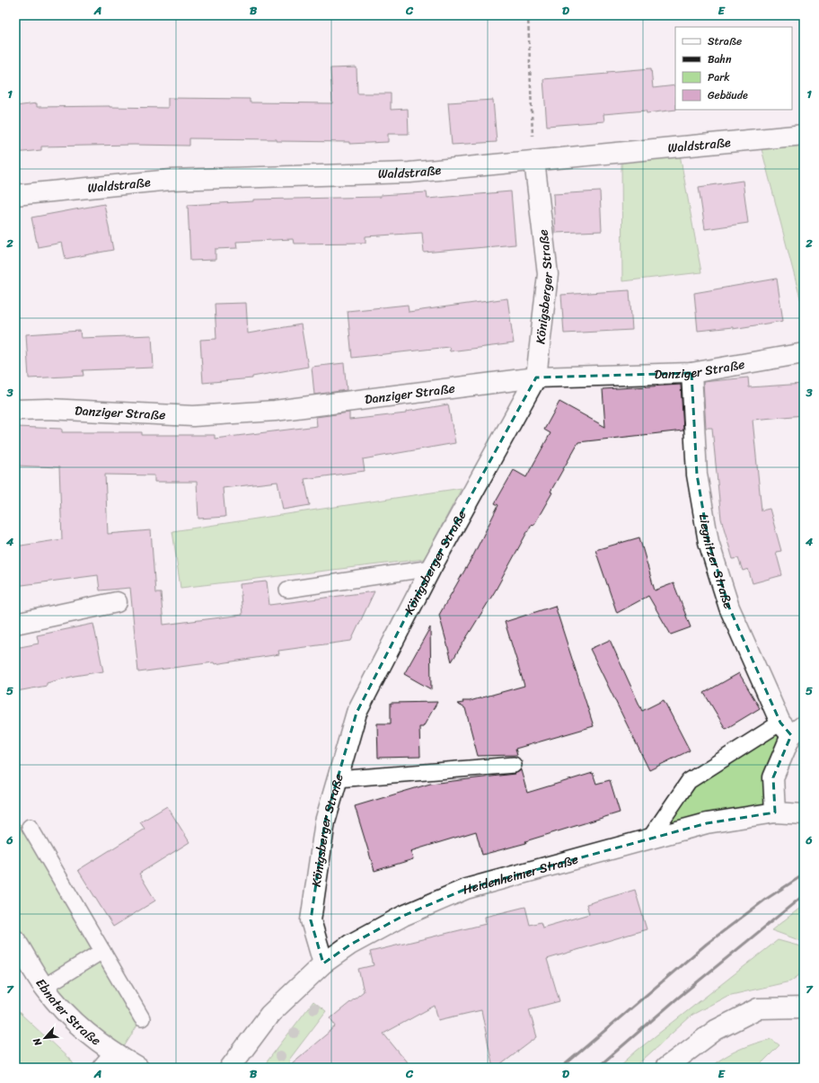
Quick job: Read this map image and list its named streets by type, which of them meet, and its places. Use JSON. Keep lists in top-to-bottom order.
{
  "streets": {
    "street": [
      "Waldstraße",
      "Königsberger Straße",
      "Danziger Straße",
      "Liegnitzer Straße",
      "Heidenheimer Straße",
      "Ebnater Straße"
    ]
  },
  "crossings": [
    ["Waldstraße", "Königsberger Straße"],
    ["Königsberger Straße", "Danziger Straße"],
    ["Königsberger Straße", "Heidenheimer Straße"],
    ["Danziger Straße", "Liegnitzer Straße"]
  ],
  "legend": [
    "Straße",
    "Bahn",
    "Park",
    "Gebäude"
  ],
  "north": "bottom left",
  "grid": {
    "columns": [
      "A",
      "B",
      "C",
      "D",
      "E"
    ],
    "rows": [
      "1",
      "2",
      "3",
      "4",
      "5",
      "6",
      "7"
    ]
  }
}
